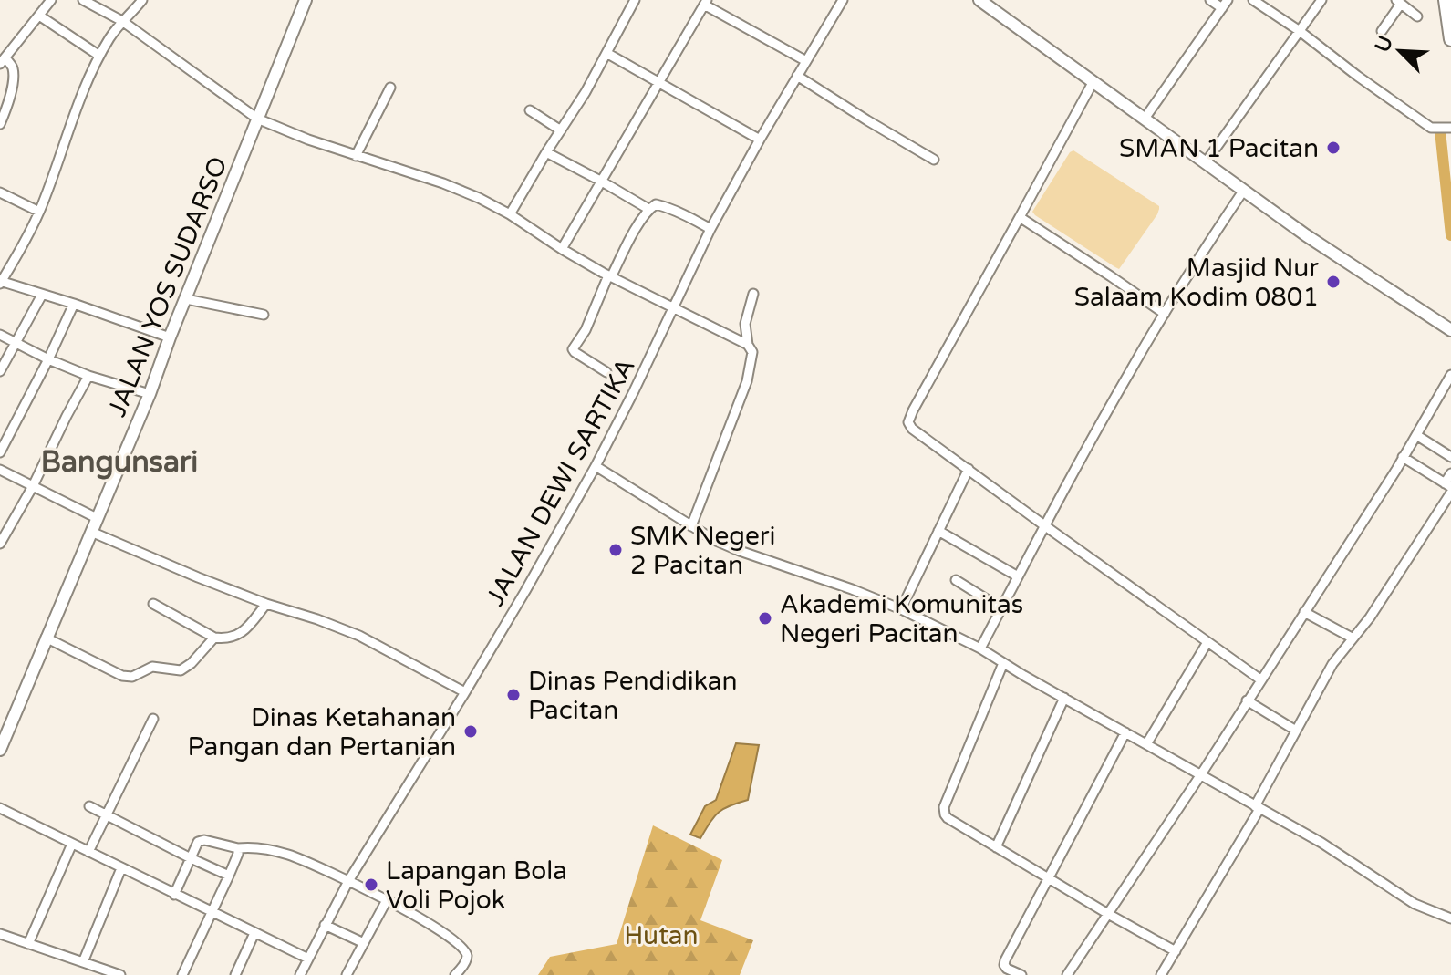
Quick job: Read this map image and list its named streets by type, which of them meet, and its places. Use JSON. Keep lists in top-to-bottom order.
{
  "streets": {
    "main road": ["JALAN YOS SUDARSO"],
    "street": ["JALAN DEWI SARTIKA"]
  },
  "districts": ["Bangunsari"],
  "parks": ["Hutan"],
  "places": [
    "SMAN 1 Pacitan",
    "Masjid Nur Salaam Kodim 0801",
    "SMK Negeri 2 Pacitan",
    "Akademi Komunitas Negeri Pacitan",
    "Dinas Pendidikan Pacitan",
    "Dinas Ketahanan Pangan dan Pertanian",
    "Lapangan Bola Voli Pojok"
  ],
  "north": "top left"
}
